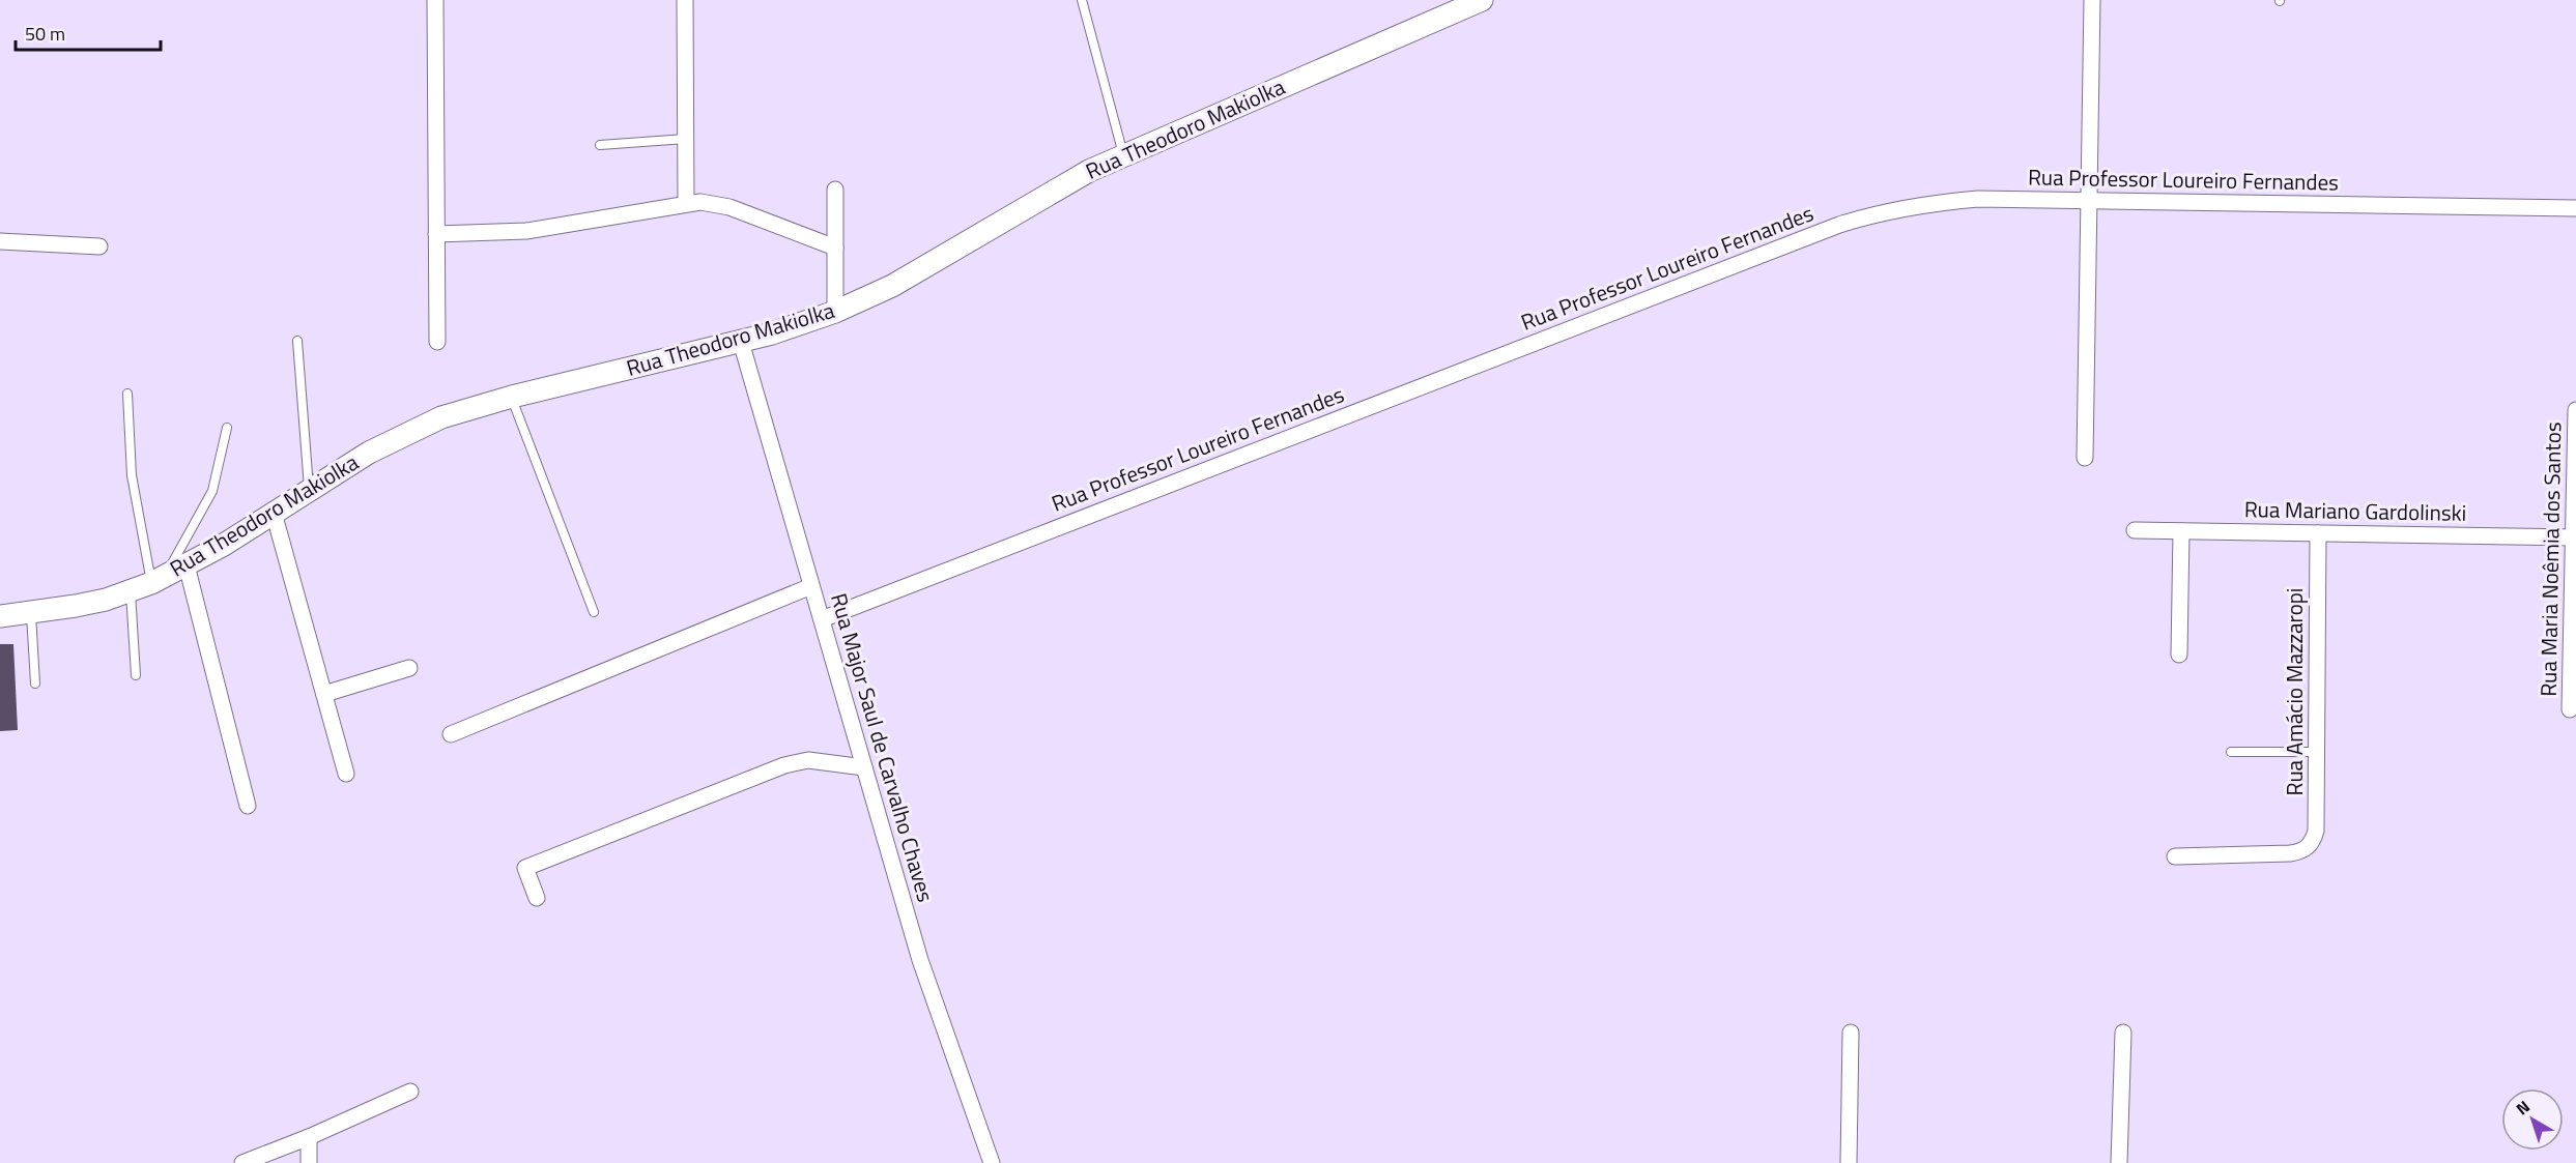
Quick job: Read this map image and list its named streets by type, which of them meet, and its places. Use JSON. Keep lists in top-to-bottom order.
{
  "streets": {
    "main road": ["Rua Theodoro Makiolka"],
    "street": [
      "Rua Professor Loureiro Fernandes",
      "Rua Mariano Gardolinski",
      "Rua Maria Noêmia dos Santos",
      "Rua Amácio Mazzaropi",
      "Rua Major Saul de Carvalho Chaves"
    ]
  },
  "crossings": [
    ["Rua Theodoro Makiolka", "Rua Major Saul de Carvalho Chaves"],
    ["Rua Professor Loureiro Fernandes", "Rua Major Saul de Carvalho Chaves"],
    ["Rua Mariano Gardolinski", "Rua Maria Noêmia dos Santos"],
    ["Rua Mariano Gardolinski", "Rua Amácio Mazzaropi"]
  ],
  "scale_bar": "50 m",
  "north": "top left"
}
